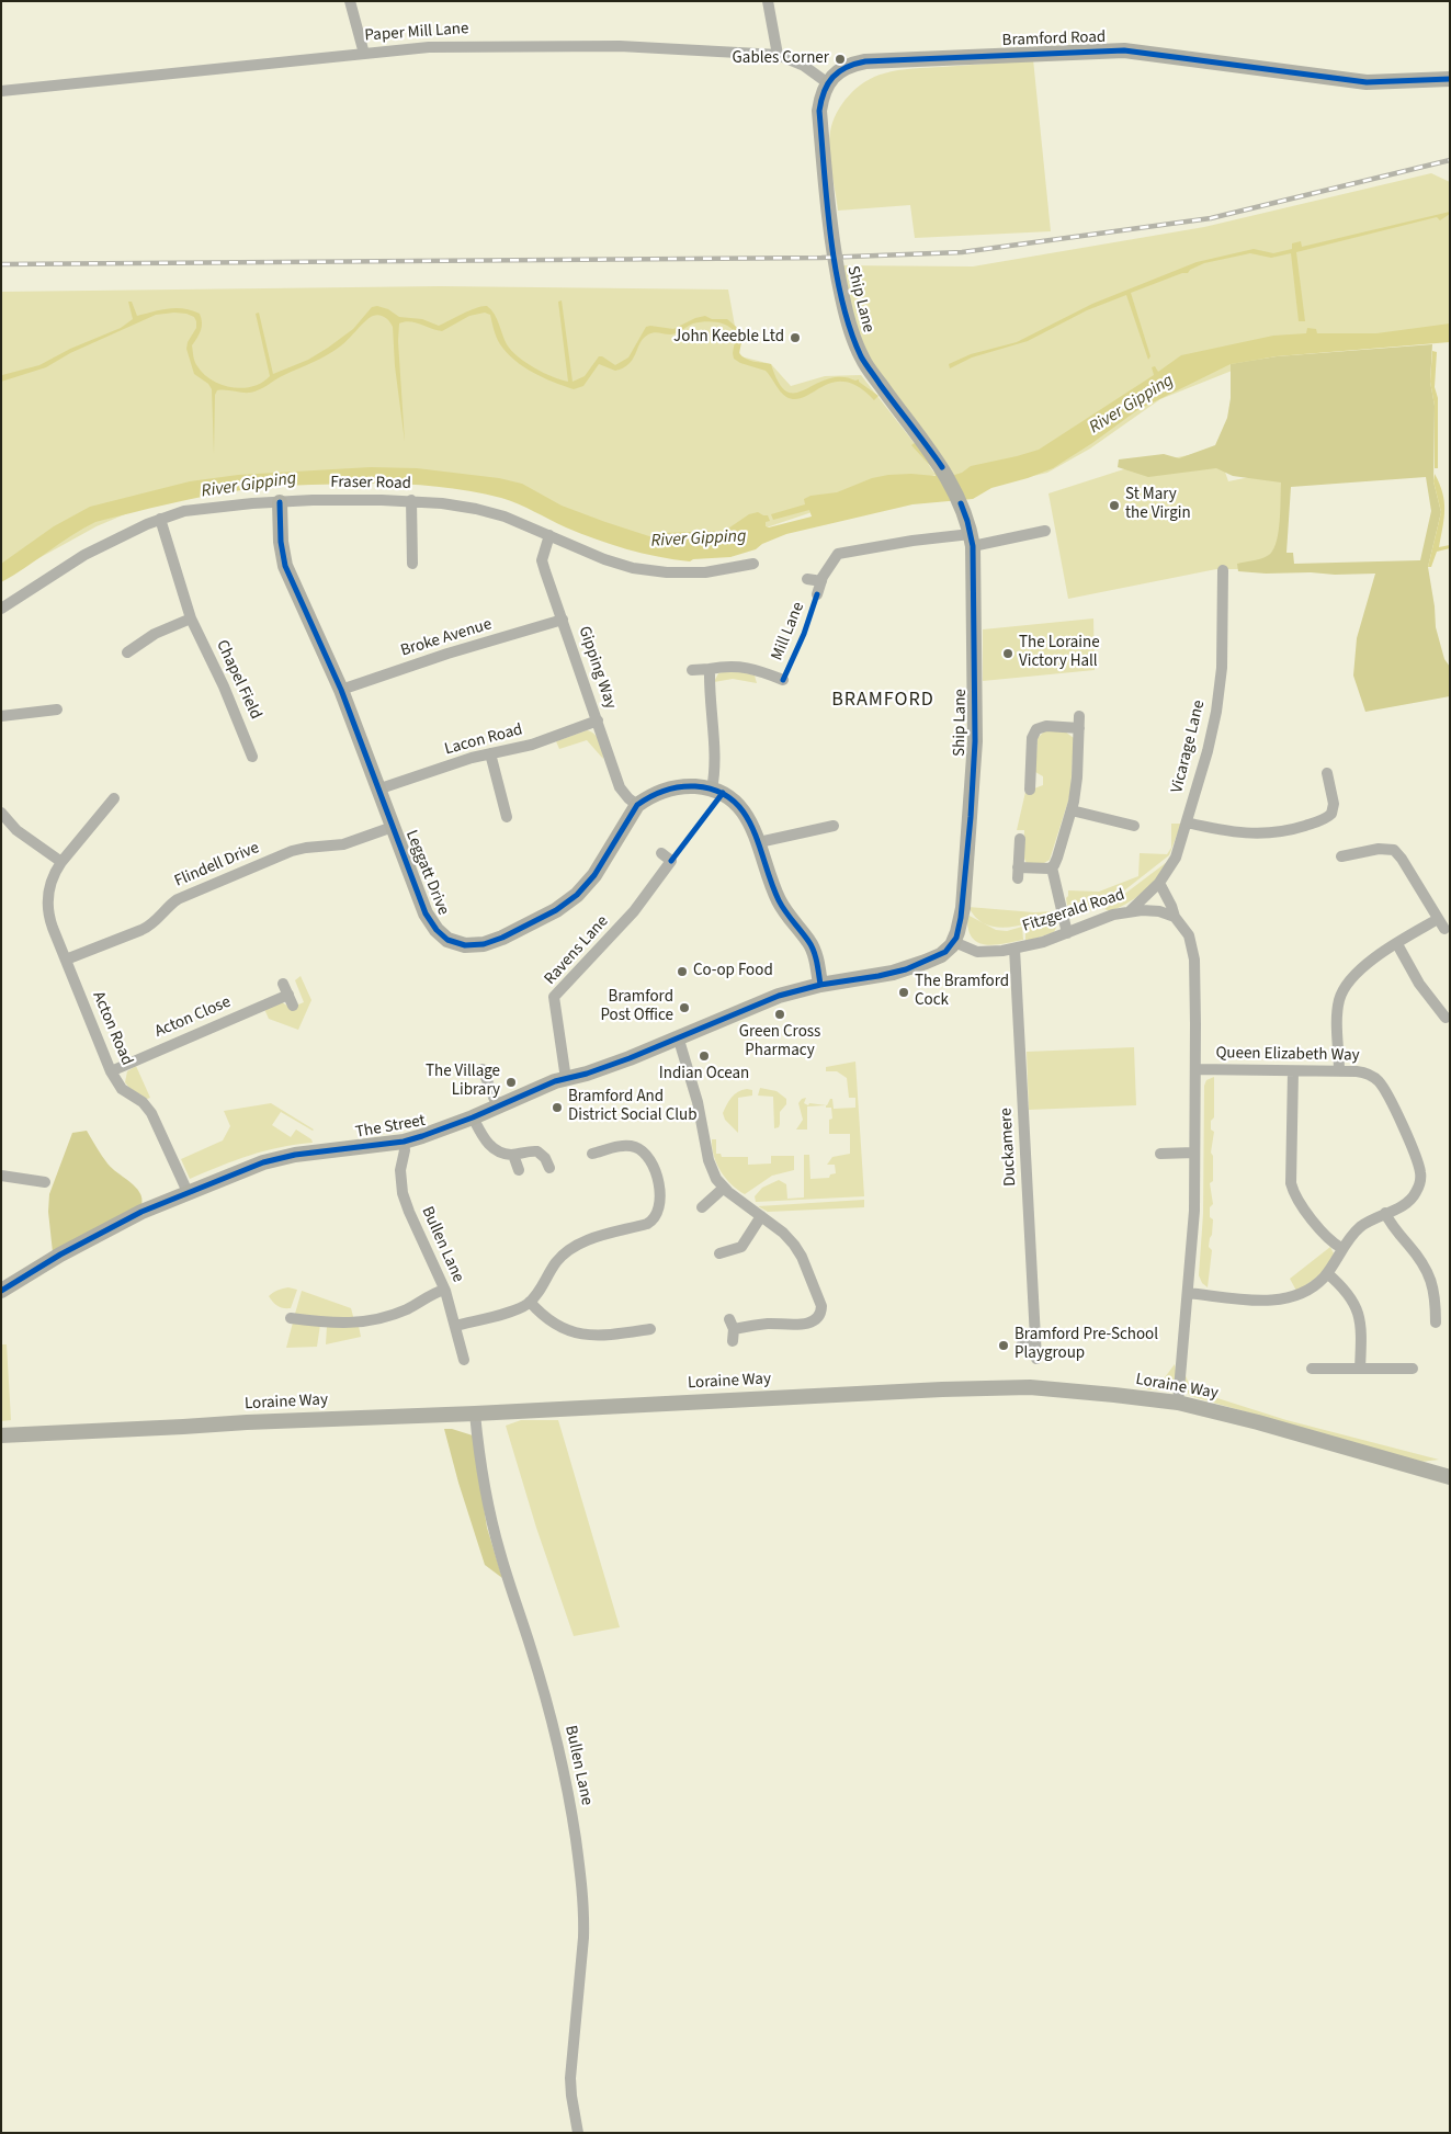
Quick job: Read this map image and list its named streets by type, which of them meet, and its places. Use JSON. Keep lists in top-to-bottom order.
{
  "streets": {
    "main road": [
      "Bramford Road",
      "Ship Lane",
      "Leggatt Drive",
      "The Street",
      "Loraine Way"
    ],
    "street": [
      "Paper Mill Lane",
      "Fraser Road",
      "Mill Lane",
      "Broke Avenue",
      "Gipping Way",
      "Chapel Field",
      "Lacon Road",
      "Vicarage Lane",
      "Flindell Drive",
      "Fitzgerald Road",
      "Ravens Lane",
      "Acton Close",
      "Acton Road",
      "Queen Elizabeth Way",
      "Duckamere",
      "Bullen Lane"
    ]
  },
  "crossings": [
    ["Paper Mill Lane", "Bramford Road"],
    ["Paper Mill Lane", "Ship Lane"],
    ["Bramford Road", "Ship Lane"],
    ["Ship Lane", "Mill Lane"],
    ["Ship Lane", "Fitzgerald Road"],
    ["Fraser Road", "Gipping Way"],
    ["Fraser Road", "Chapel Field"],
    ["Fraser Road", "Leggatt Drive"],
    ["Broke Avenue", "Gipping Way"],
    ["Broke Avenue", "Leggatt Drive"],
    ["Gipping Way", "Lacon Road"],
    ["Gipping Way", "Leggatt Drive"],
    ["Lacon Road", "Leggatt Drive"],
    ["Vicarage Lane", "Fitzgerald Road"],
    ["Flindell Drive", "Leggatt Drive"],
    ["Flindell Drive", "Acton Road"],
    ["Fitzgerald Road", "Duckamere"],
    ["Ravens Lane", "The Street"],
    ["Acton Close", "Acton Road"],
    ["Acton Road", "The Street"],
    ["The Street", "Bullen Lane"],
    ["Bullen Lane", "Loraine Way"]
  ],
  "districts": ["BRAMFORD"],
  "water": ["River Gipping"],
  "places": [
    "Gables Corner",
    "John Keeble Ltd",
    "St Mary the Virgin",
    "The Loraine Victory Hall",
    "Co-op Food",
    "The Bramford Cock",
    "Bramford Post Office",
    "Green Cross Pharmacy",
    "Indian Ocean",
    "The Village Library",
    "Bramford And District Social Club",
    "Bramford Pre-School Playgroup"
  ]
}
